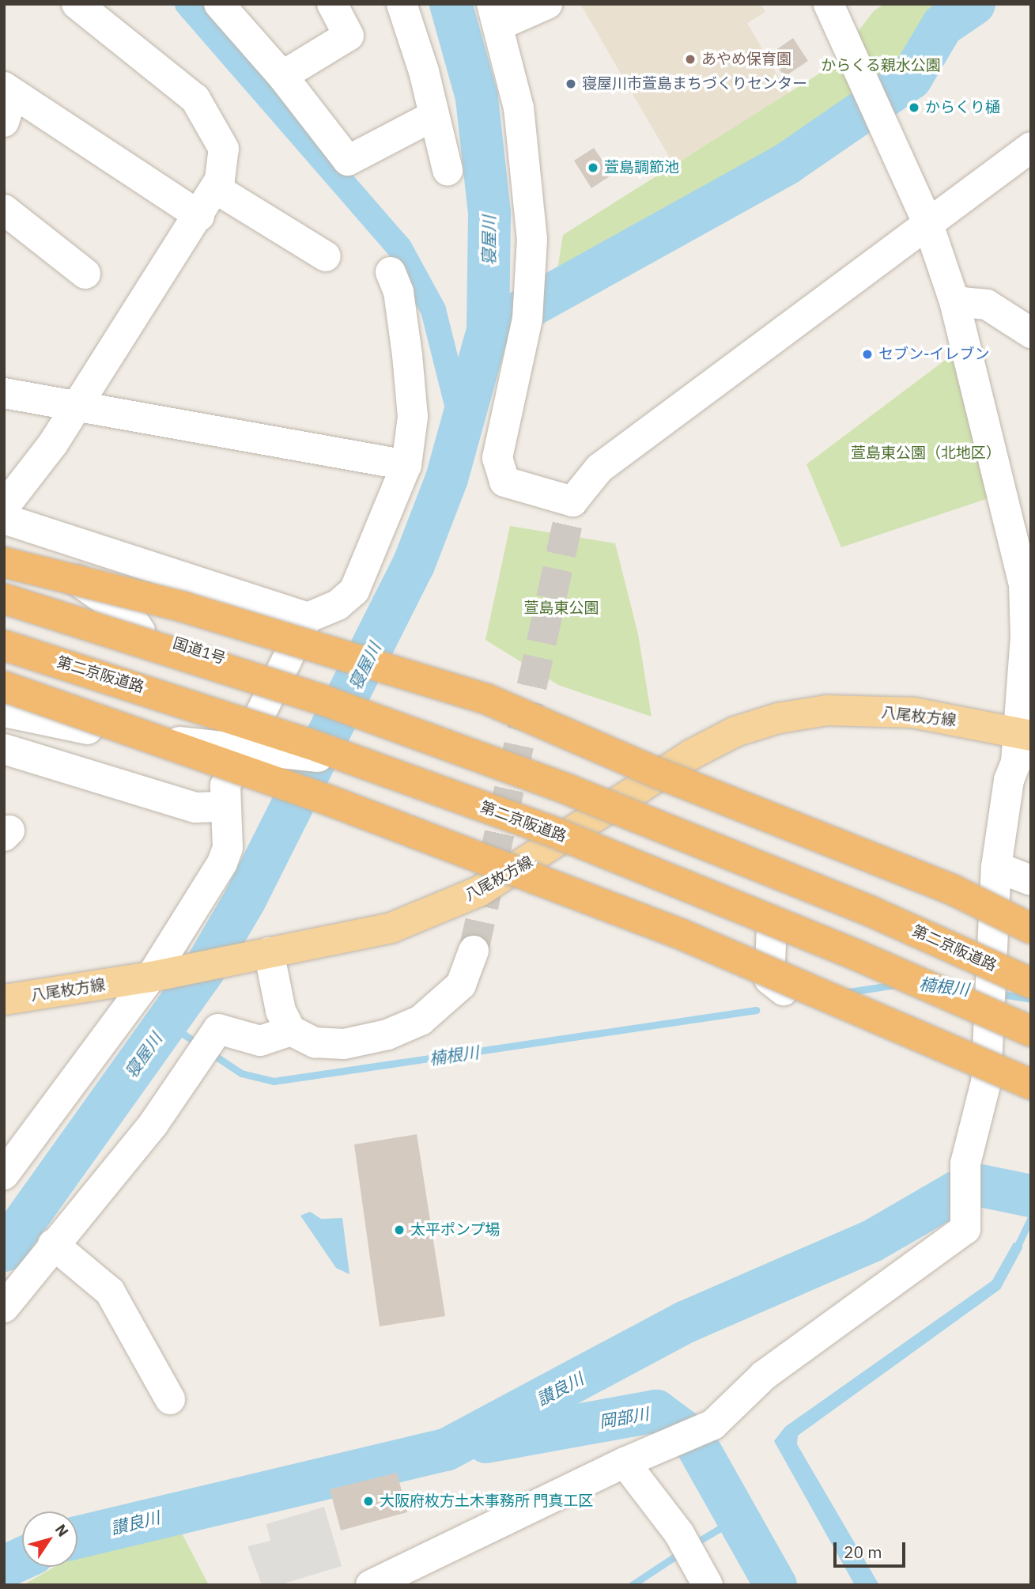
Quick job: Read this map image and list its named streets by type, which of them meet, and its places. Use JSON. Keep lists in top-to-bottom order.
{
  "streets": {
    "highway": ["国道1号", "第二京阪道路"],
    "main road": ["八尾枚方線"]
  },
  "water": [
    "寝屋川",
    "楠根川",
    "讃良川",
    "岡部川"
  ],
  "parks": ["からくる親水公園", "萱島東公園（北地区）", "萱島東公園"],
  "places": [
    "あやめ保育園",
    "寝屋川市萱島まちづくりセンター",
    "からくり樋",
    "萱島調節池",
    "セブン-イレブン",
    "太平ポンプ場",
    "大阪府枚方土木事務所 門真工区"
  ],
  "scale_bar": "20 m",
  "north": "top right"
}
